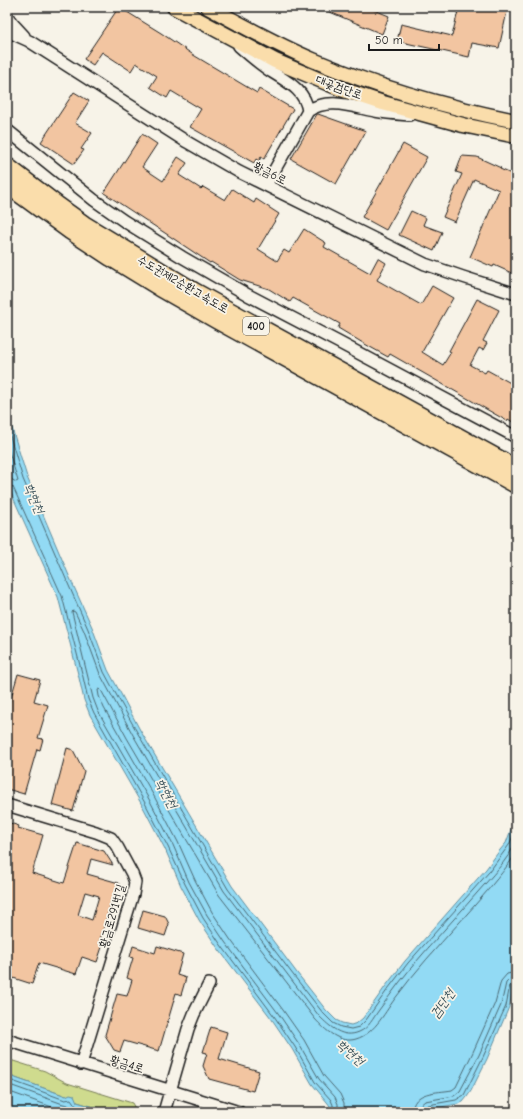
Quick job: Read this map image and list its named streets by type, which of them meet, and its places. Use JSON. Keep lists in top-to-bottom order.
{
  "streets": {
    "highway": ["수도권제2순환고속도로", "400"],
    "main road": ["대곶검단로"],
    "street": ["황금6로", "황금로291번길", "황금4로"]
  },
  "crossings": [
    ["황금로291번길", "황금4로"]
  ],
  "water": ["학현천", "검단천"],
  "scale_bar": "50 m"
}
